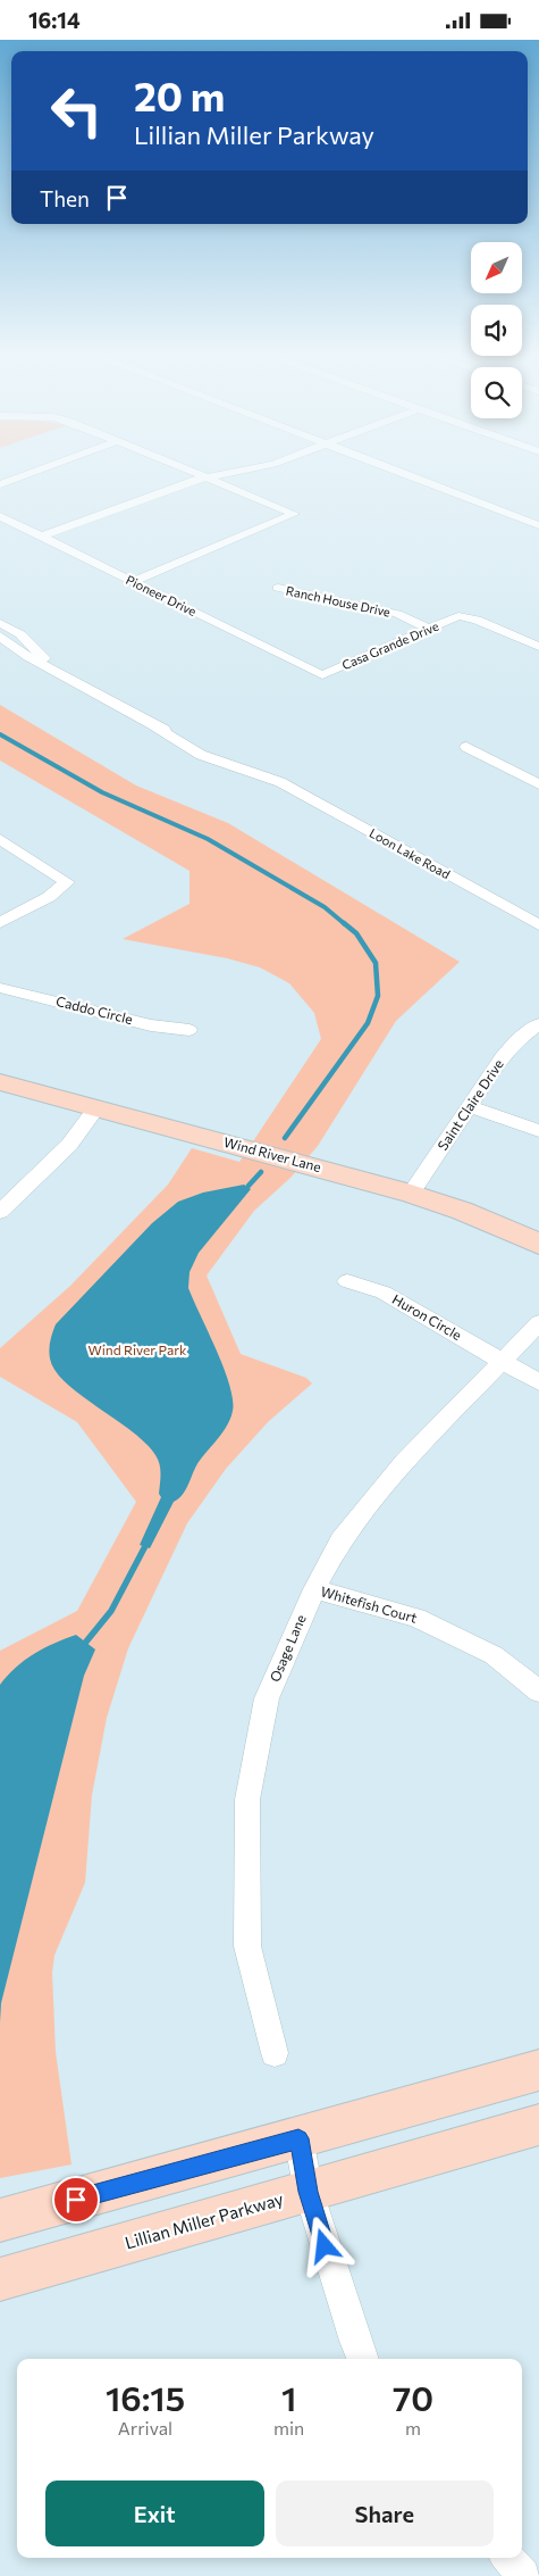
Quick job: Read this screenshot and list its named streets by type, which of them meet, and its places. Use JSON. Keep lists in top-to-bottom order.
{
  "streets": {
    "main road": ["Wind River Lane", "Lillian Miller Parkway"],
    "street": [
      "Pioneer Drive",
      "Ranch House Drive",
      "Casa Grande Drive",
      "Loon Lake Road",
      "Caddo Circle",
      "Saint Claire Drive",
      "Huron Circle",
      "Whitefish Court",
      "Osage Lane"
    ]
  },
  "crossings": [
    ["Pioneer Drive", "Casa Grande Drive"],
    ["Ranch House Drive", "Casa Grande Drive"],
    ["Saint Claire Drive", "Wind River Lane"],
    ["Huron Circle", "Osage Lane"],
    ["Whitefish Court", "Osage Lane"]
  ],
  "parks": ["Wind River Park"],
  "north": "bottom left",
  "page": {
    "status": "16:14",
    "turn": ["20 m", "Lillian Miller Parkway"],
    "then": "Then",
    "eta": [
      "16:15",
      "Arrival",
      "1",
      "min",
      "70",
      "m"
    ],
    "buttons": ["Exit", "Share"]
  }
}
